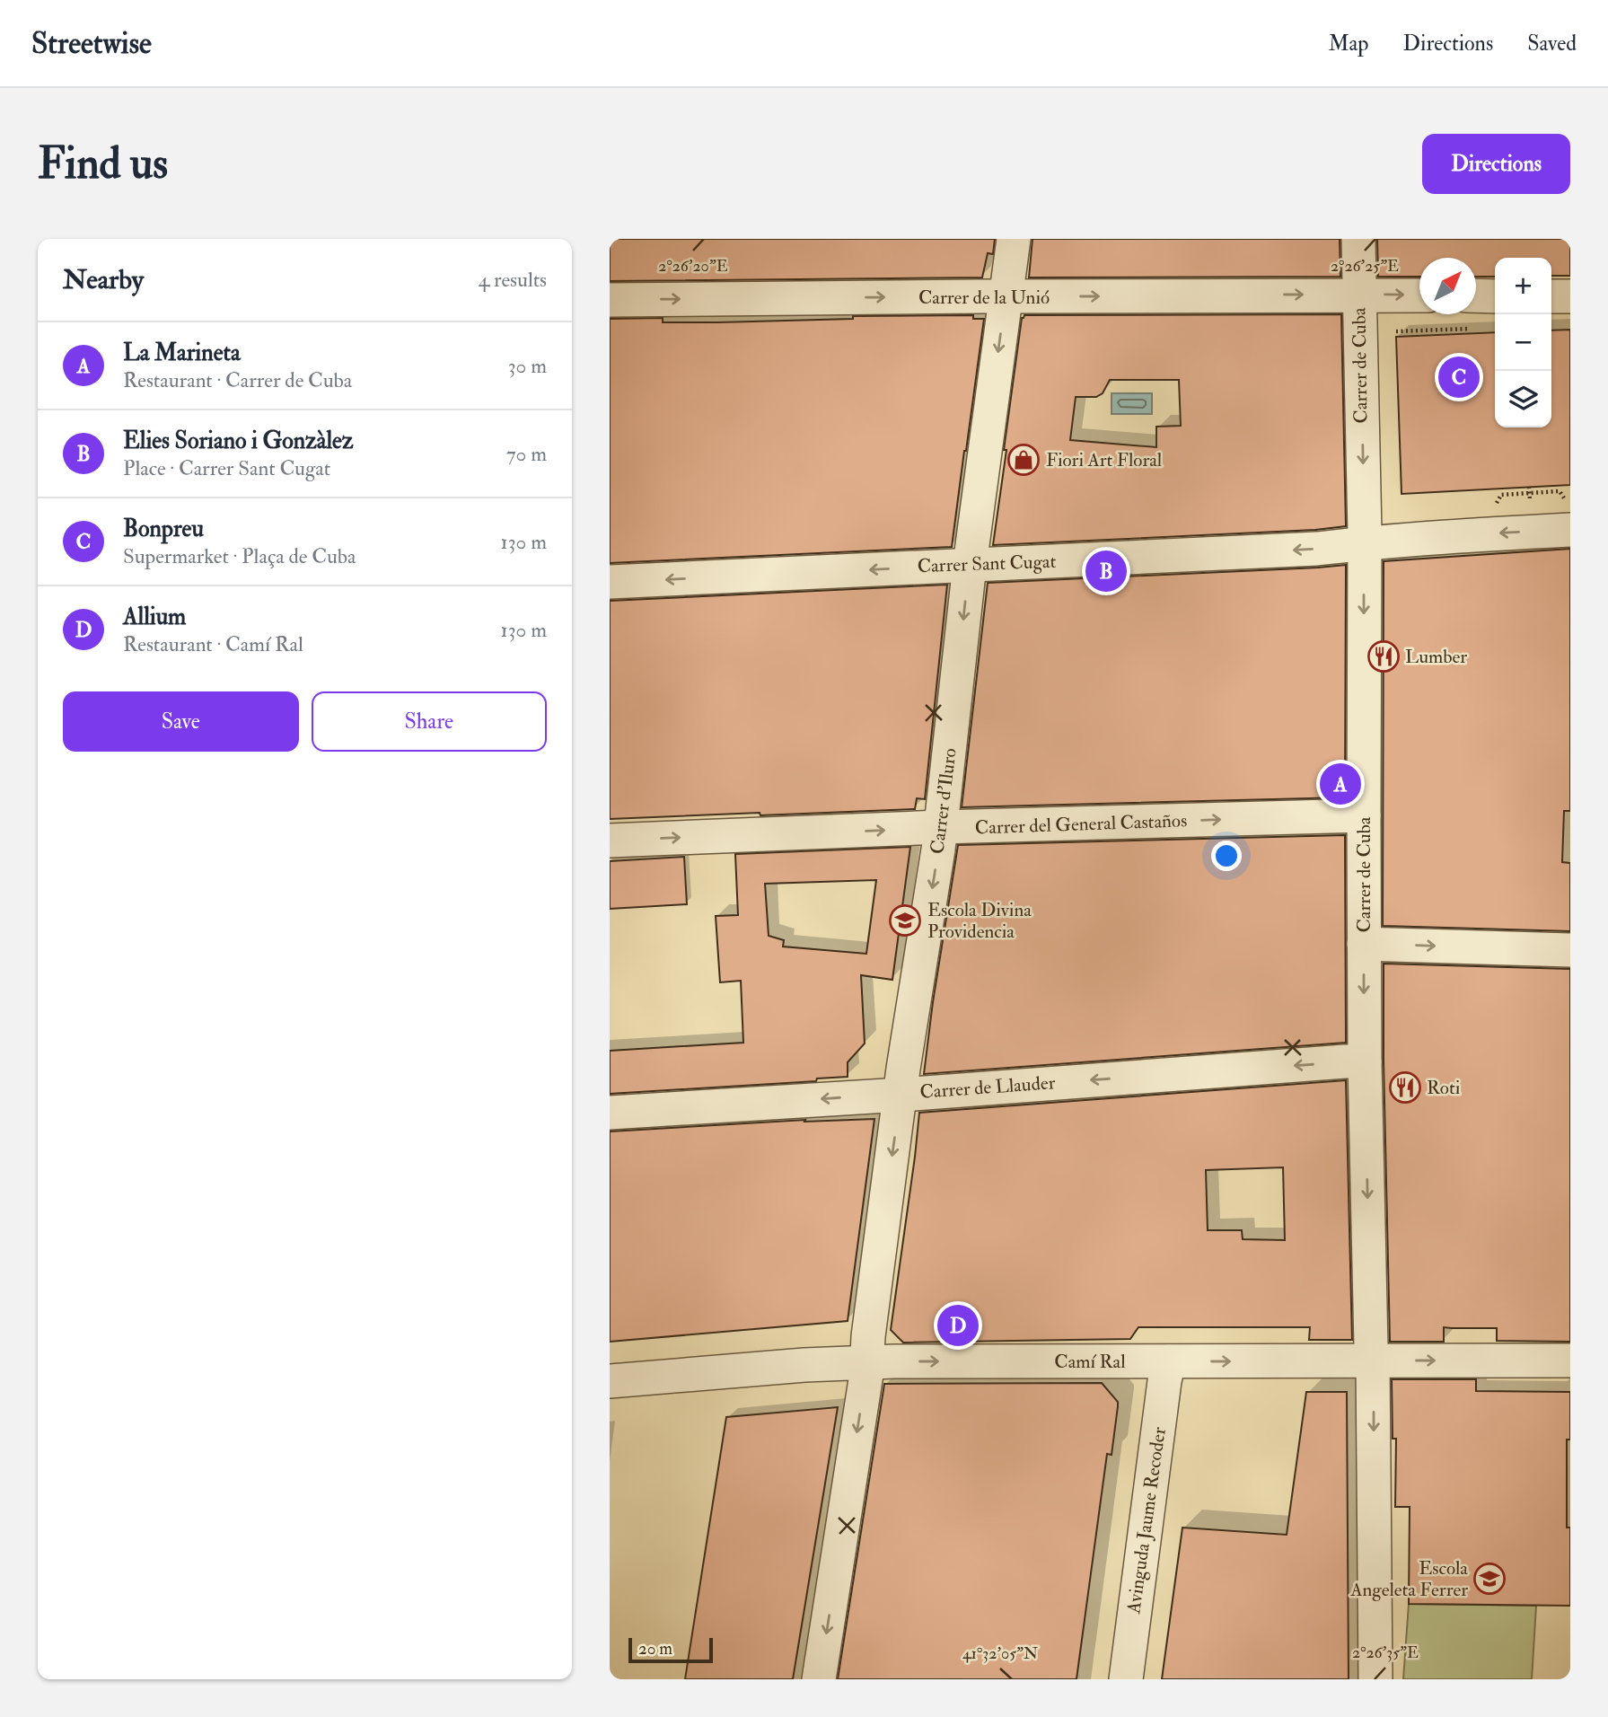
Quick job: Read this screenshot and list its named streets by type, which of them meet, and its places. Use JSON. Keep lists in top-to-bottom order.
{
  "streets": {
    "street": [
      "Carrer de la Unió",
      "Carrer de Cuba",
      "Carrer Sant Cugat",
      "Carrer d'Iluro",
      "Carrer del General Castaños",
      "Carrer de Llauder",
      "Camí Ral",
      "Avinguda Jaume Recoder"
    ]
  },
  "crossings": [
    ["Carrer de la Unió", "Carrer de Cuba"],
    ["Carrer de la Unió", "Carrer d'Iluro"],
    ["Carrer de Cuba", "Carrer Sant Cugat"],
    ["Carrer de Cuba", "Carrer del General Castaños"],
    ["Carrer de Cuba", "Carrer de Llauder"],
    ["Carrer de Cuba", "Camí Ral"],
    ["Carrer Sant Cugat", "Carrer d'Iluro"],
    ["Carrer d'Iluro", "Carrer del General Castaños"],
    ["Carrer d'Iluro", "Carrer de Llauder"],
    ["Carrer d'Iluro", "Camí Ral"],
    ["Camí Ral", "Avinguda Jaume Recoder"]
  ],
  "one_way": [
    "Carrer de la Unió",
    "Carrer de Cuba",
    "Carrer Sant Cugat",
    "Carrer d'Iluro",
    "Carrer del General Castaños",
    "Carrer de Llauder",
    "Camí Ral"
  ],
  "places": {
    "shop": ["Fiori Art Floral"],
    "restaurant": ["Lumber", "Roti"],
    "school or university": ["Escola Divina Providencia", "Escola Angeleta Ferrer"]
  },
  "scale_bar": "20 m",
  "north": "top right",
  "page": {
    "header": "Streetwise",
    "nav": ["Map", "Directions", "Saved"],
    "buttons": [
      "Directions",
      ["Save", "Share"]
    ],
    "title": "Find us",
    "heading": ["Nearby", "4 results"],
    "map_buttons": ["+", "−"],
    "list": [
      {
        "mark": "A",
        "name": "La Marineta",
        "note": "Restaurant · Carrer de Cuba",
        "value": "30 m"
      },
      {
        "mark": "B",
        "name": "Elies Soriano i Gonzàlez",
        "note": "Place · Carrer Sant Cugat",
        "value": "70 m"
      },
      {
        "mark": "C",
        "name": "Bonpreu",
        "note": "Supermarket · Plaça de Cuba",
        "value": "130 m"
      },
      {
        "mark": "D",
        "name": "Allium",
        "note": "Restaurant · Camí Ral",
        "value": "130 m"
      }
    ],
    "pins": [
      "C",
      "B",
      "A",
      "D"
    ],
    "scale": "20 m"
  },
  "coordinates": [
    "2°26'20\"E",
    "2°26'25\"E",
    "2°26'35\"E",
    "41°32'05\"N"
  ]
}
